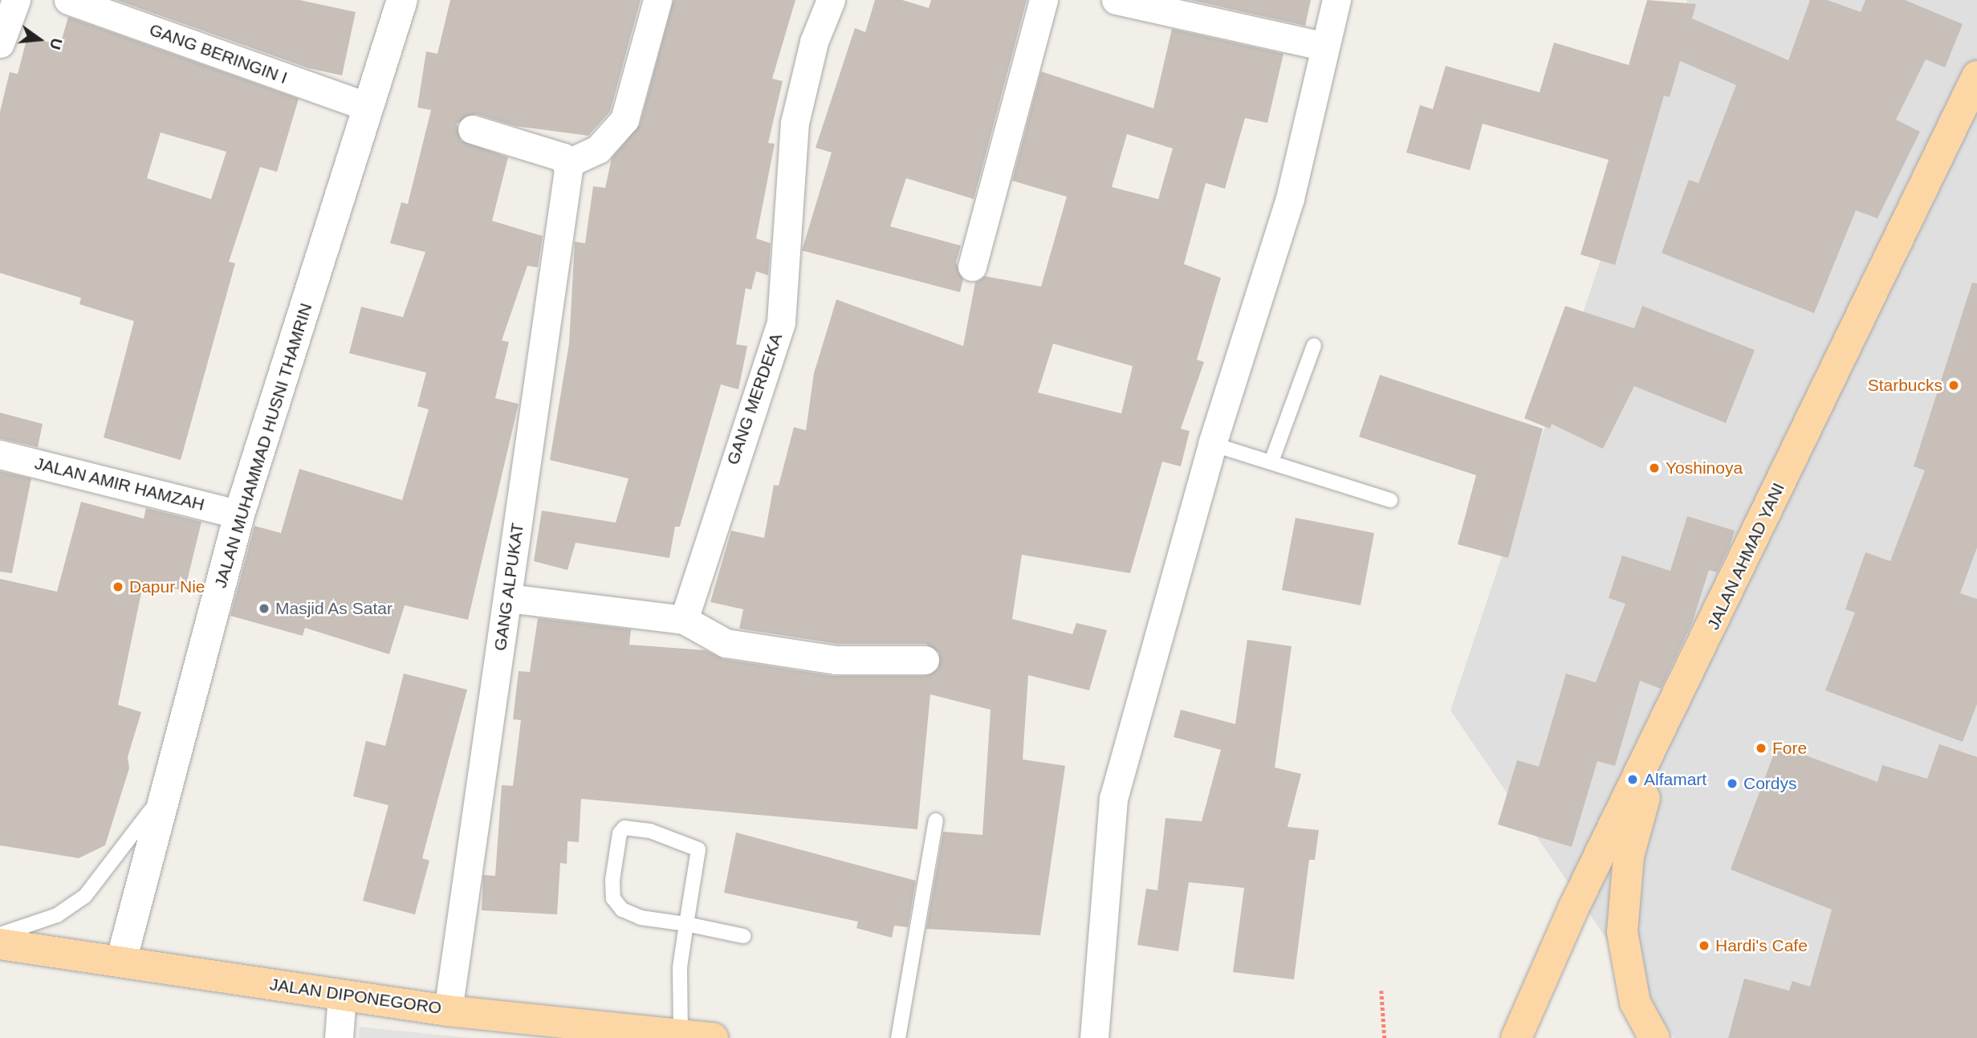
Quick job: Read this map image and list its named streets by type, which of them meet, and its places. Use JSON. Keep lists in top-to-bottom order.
{
  "streets": {
    "main road": ["JALAN AHMAD YANI", "JALAN DIPONEGORO"],
    "street": [
      "GANG BERINGIN I",
      "GANG MERDEKA",
      "JALAN MUHAMMAD HUSNI THAMRIN",
      "JALAN AMIR HAMZAH",
      "GANG ALPUKAT"
    ]
  },
  "crossings": [
    ["GANG BERINGIN I", "JALAN MUHAMMAD HUSNI THAMRIN"],
    ["JALAN MUHAMMAD HUSNI THAMRIN", "JALAN AMIR HAMZAH"],
    ["JALAN MUHAMMAD HUSNI THAMRIN", "JALAN DIPONEGORO"],
    ["GANG ALPUKAT", "JALAN DIPONEGORO"]
  ],
  "places": [
    "Starbucks",
    "Yoshinoya",
    "Dapur Nie",
    "Masjid As Satar",
    "Fore",
    "Alfamart",
    "Cordys",
    "Hardi's Cafe"
  ],
  "north": "right"
}
